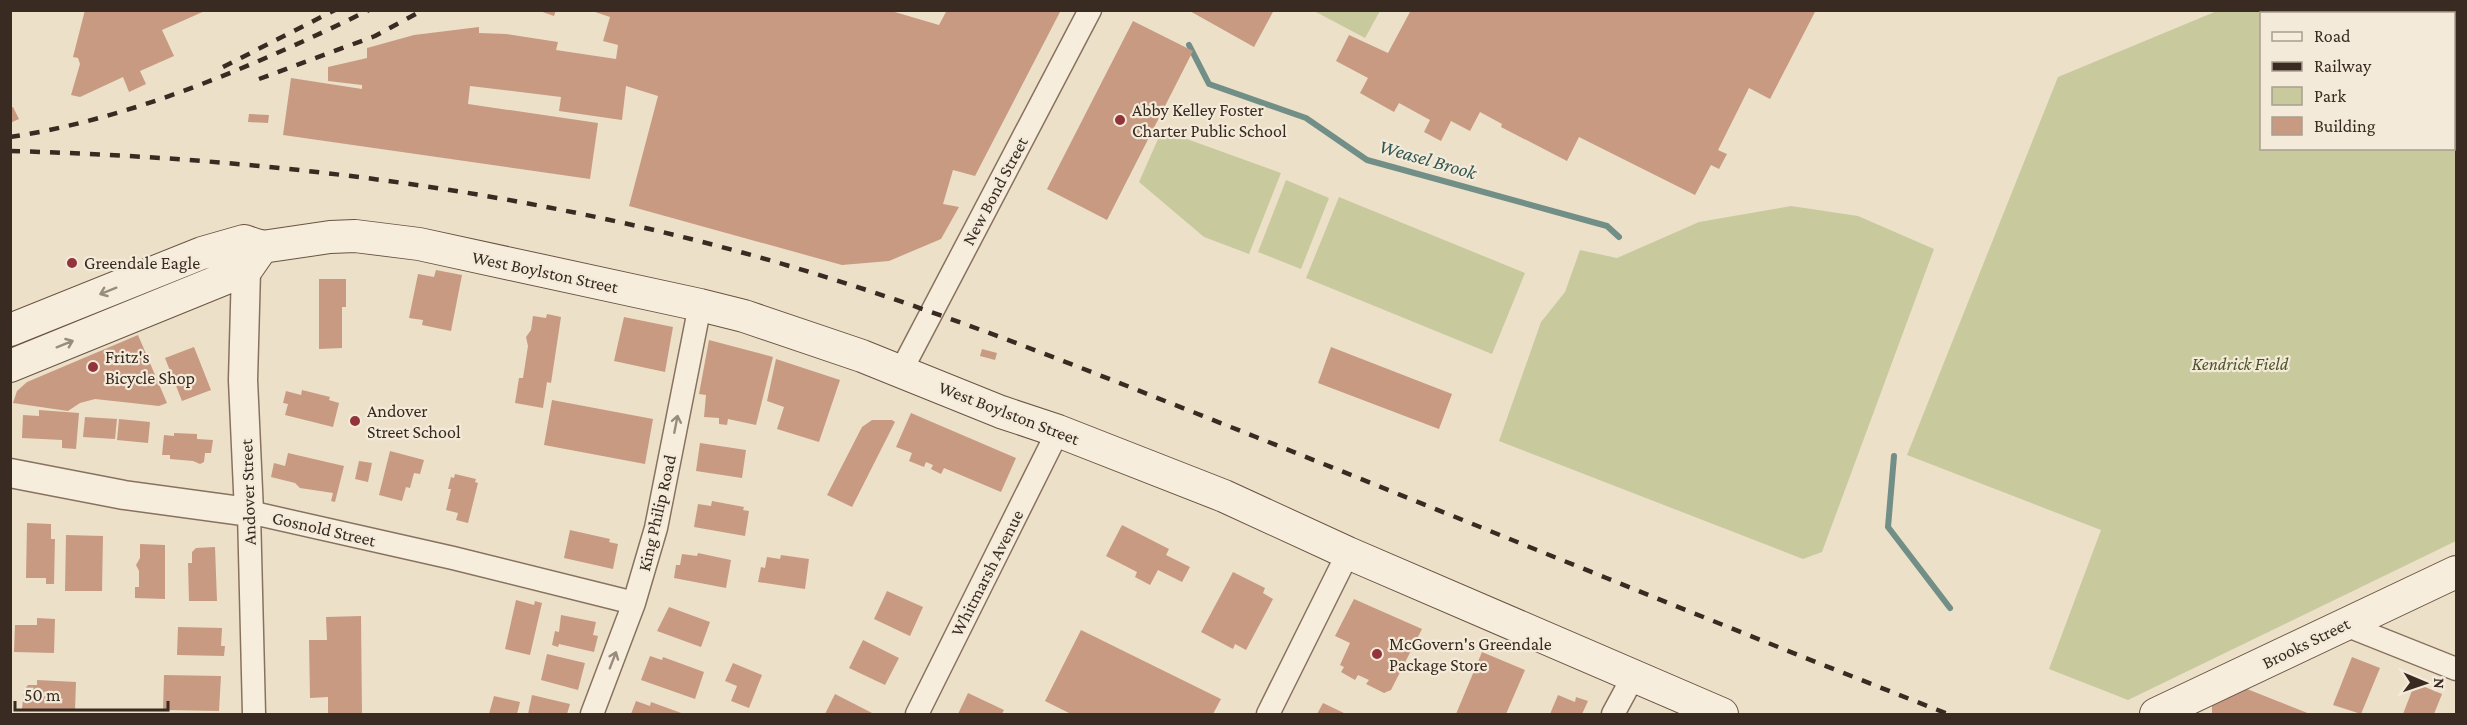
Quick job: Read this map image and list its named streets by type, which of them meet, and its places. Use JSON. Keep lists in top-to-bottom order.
{
  "streets": {
    "main road": ["West Boylston Street", "Brooks Street"],
    "street": [
      "New Bond Street",
      "Andover Street",
      "King Philip Road",
      "Gosnold Street",
      "Whitmarsh Avenue"
    ]
  },
  "crossings": [
    ["New Bond Street", "West Boylston Street"],
    ["West Boylston Street", "Andover Street"],
    ["West Boylston Street", "King Philip Road"],
    ["West Boylston Street", "Whitmarsh Avenue"],
    ["Andover Street", "Gosnold Street"],
    ["King Philip Road", "Gosnold Street"]
  ],
  "one_way": ["King Philip Road"],
  "water": ["Weasel Brook"],
  "parks": ["Kendrick Field"],
  "places": [
    "Abby Kelley Foster Charter Public School",
    "Greendale Eagle",
    "Fritz's Bicycle Shop",
    "Andover Street School",
    "McGovern's Greendale Package Store"
  ],
  "legend": [
    "Road",
    "Railway",
    "Park",
    "Building"
  ],
  "scale_bar": "50 m",
  "north": "right"
}
